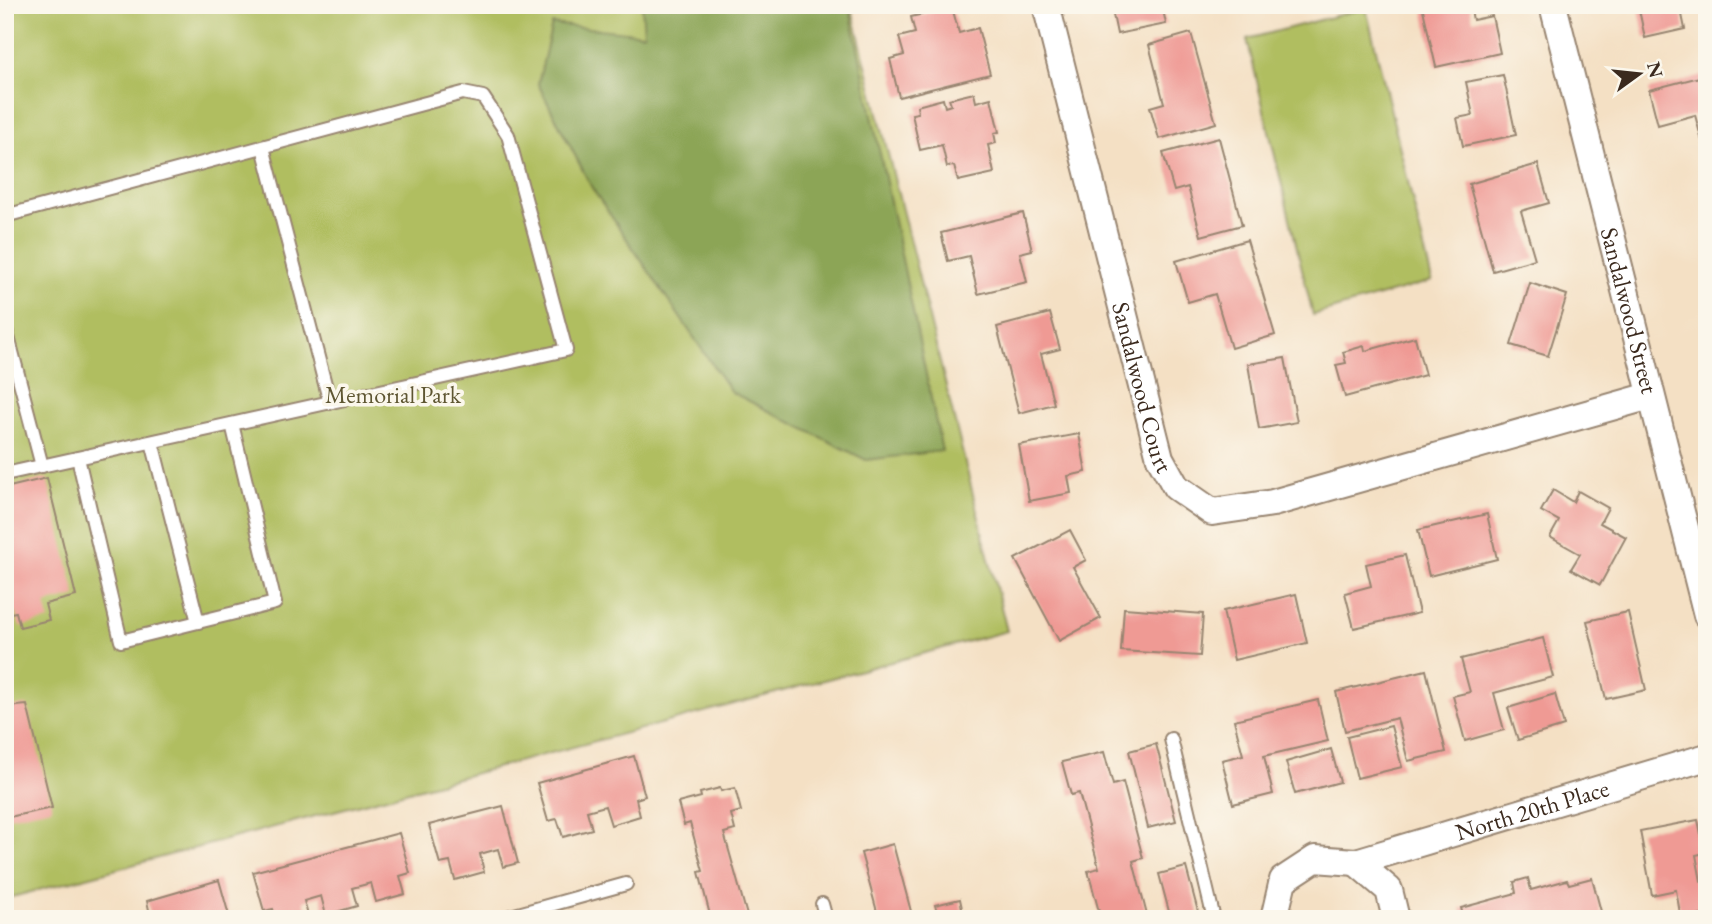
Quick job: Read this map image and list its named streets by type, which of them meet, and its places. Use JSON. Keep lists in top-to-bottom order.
{
  "streets": {
    "street": ["Sandalwood Street", "Sandalwood Court", "North 20th Place"]
  },
  "crossings": [
    ["Sandalwood Street", "Sandalwood Court"]
  ],
  "parks": ["Memorial Park"],
  "north": "right"
}
